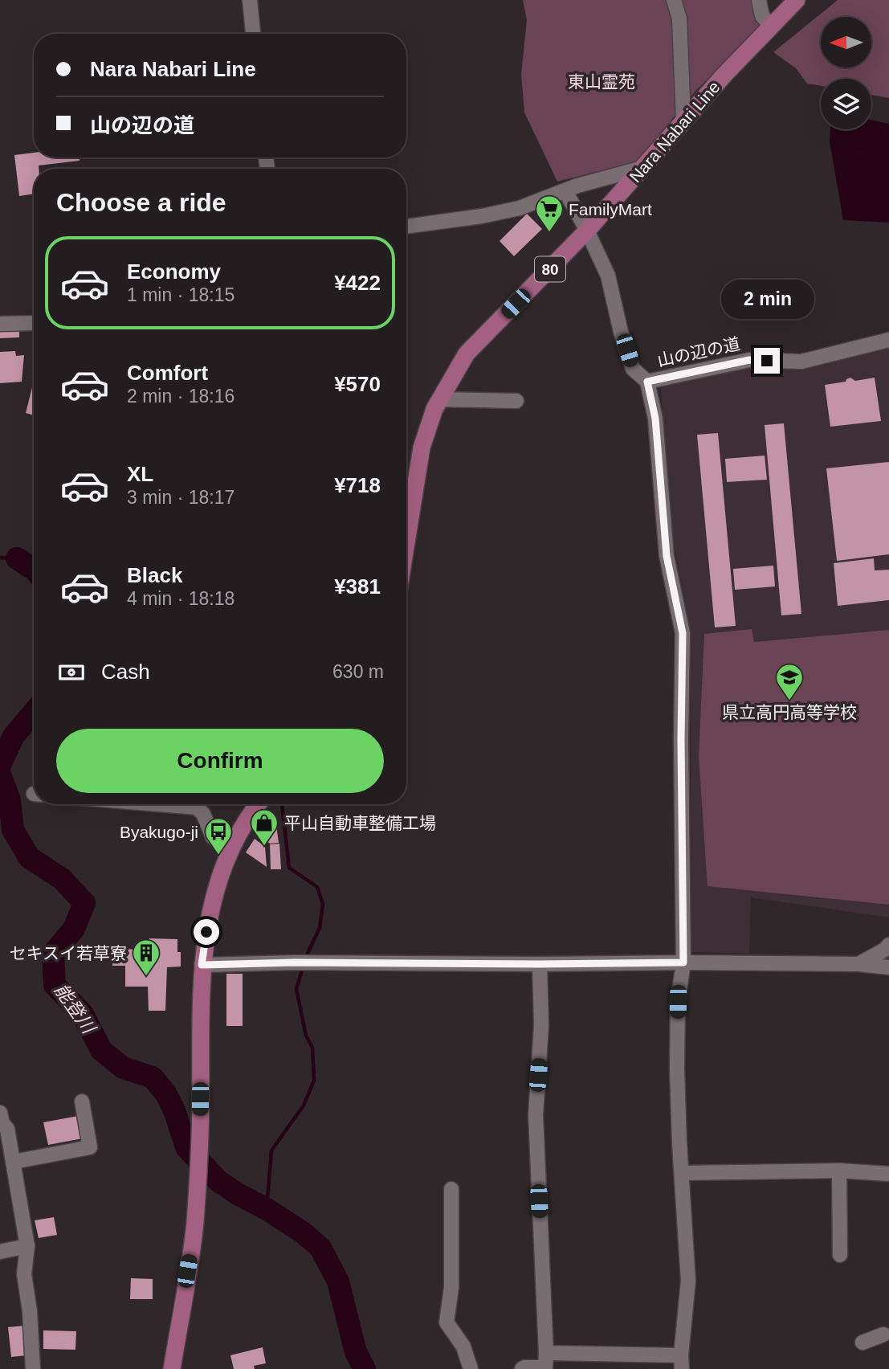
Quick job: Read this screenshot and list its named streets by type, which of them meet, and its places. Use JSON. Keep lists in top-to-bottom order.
{
  "streets": {
    "main road": ["Nara Nabari Line", "80"],
    "street": ["山の辺の道"]
  },
  "water": ["能登川"],
  "parks": ["東山霊苑"],
  "places": {
    "supermarket": ["FamilyMart"],
    "school or university": ["県立高円高等学校"],
    "shop": ["平山自動車整備工場"],
    "bus stop": ["Byakugo-ji"],
    "building": ["セキスイ若草寮"]
  },
  "north": "left",
  "page": {
    "banner": ["Nara Nabari Line", "山の辺の道"],
    "heading": "Choose a ride",
    "list": [
      {
        "name": "Economy",
        "note": "1 min · 18:15",
        "value": "¥422"
      },
      {
        "name": "Comfort",
        "note": "2 min · 18:16",
        "value": "¥570"
      },
      {
        "name": "XL",
        "note": "3 min · 18:17",
        "value": "¥718"
      },
      {
        "name": "Black",
        "note": "4 min · 18:18",
        "value": "¥381"
      }
    ],
    "bubble": "2 min",
    "pay": ["Cash", "630 m"],
    "buttons": "Confirm"
  }
}
